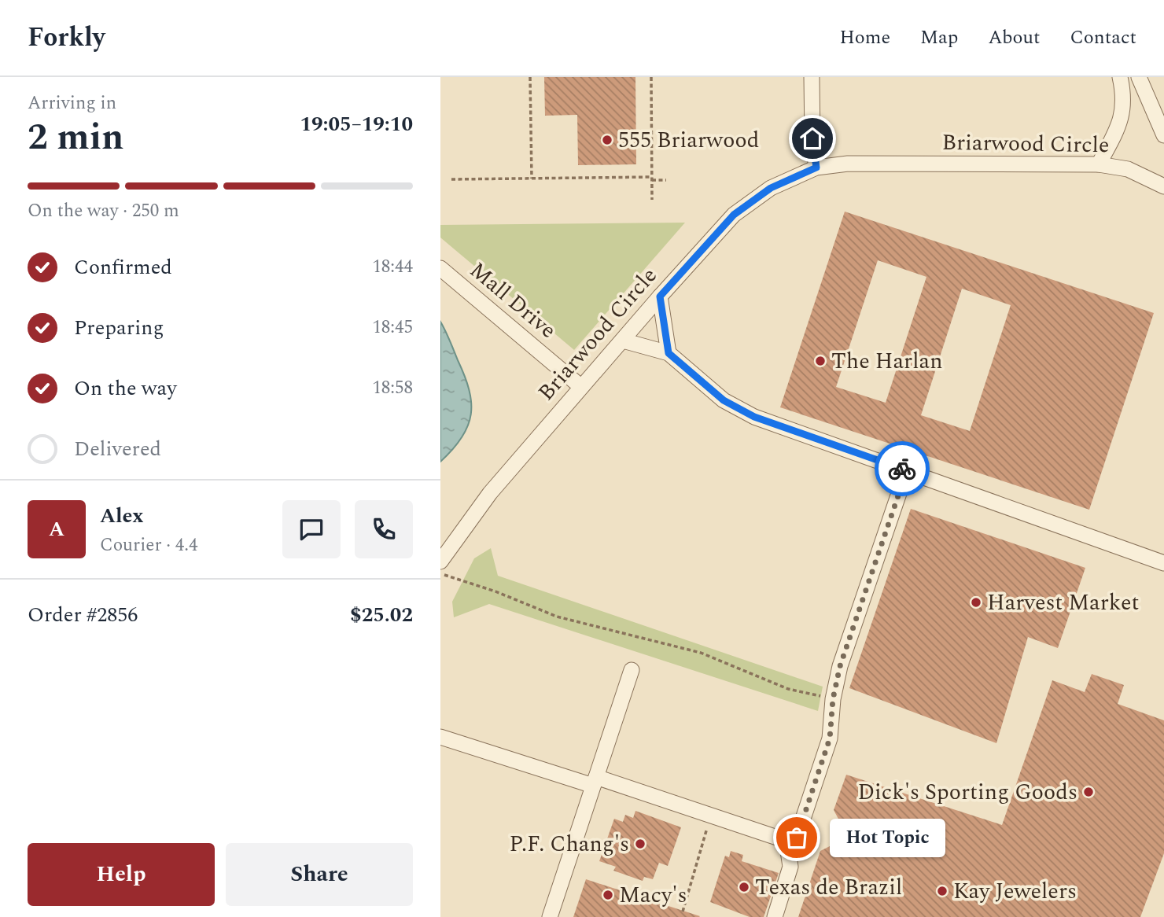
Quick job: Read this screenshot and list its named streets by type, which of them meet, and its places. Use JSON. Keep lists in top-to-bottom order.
{
  "streets": {
    "street": ["Briarwood Circle", "Mall Drive"]
  },
  "crossings": [
    ["Briarwood Circle", "Mall Drive"]
  ],
  "places": [
    "555 Briarwood",
    "The Harlan",
    "Harvest Market",
    "Dick's Sporting Goods",
    "Hot Topic",
    "P.F. Chang's",
    "Texas de Brazil",
    "Kay Jewelers",
    "Macy's"
  ],
  "page": {
    "header": "Forkly",
    "nav": [
      "Home",
      "Map",
      "About",
      "Contact"
    ],
    "heading": ["2 min", "Arriving in", "19:05–19:10"],
    "panel": [
      "Alex",
      "Courier · 4.4",
      "Order #2856",
      "$25.02"
    ],
    "bar": "On the way · 250 m",
    "list": [
      ["Confirmed", "18:44"],
      ["Preparing", "18:45"],
      ["On the way", "18:58"],
      "Delivered"
    ],
    "round": "A",
    "bubble": "Hot Topic",
    "buttons": ["Help", "Share"]
  }
}
